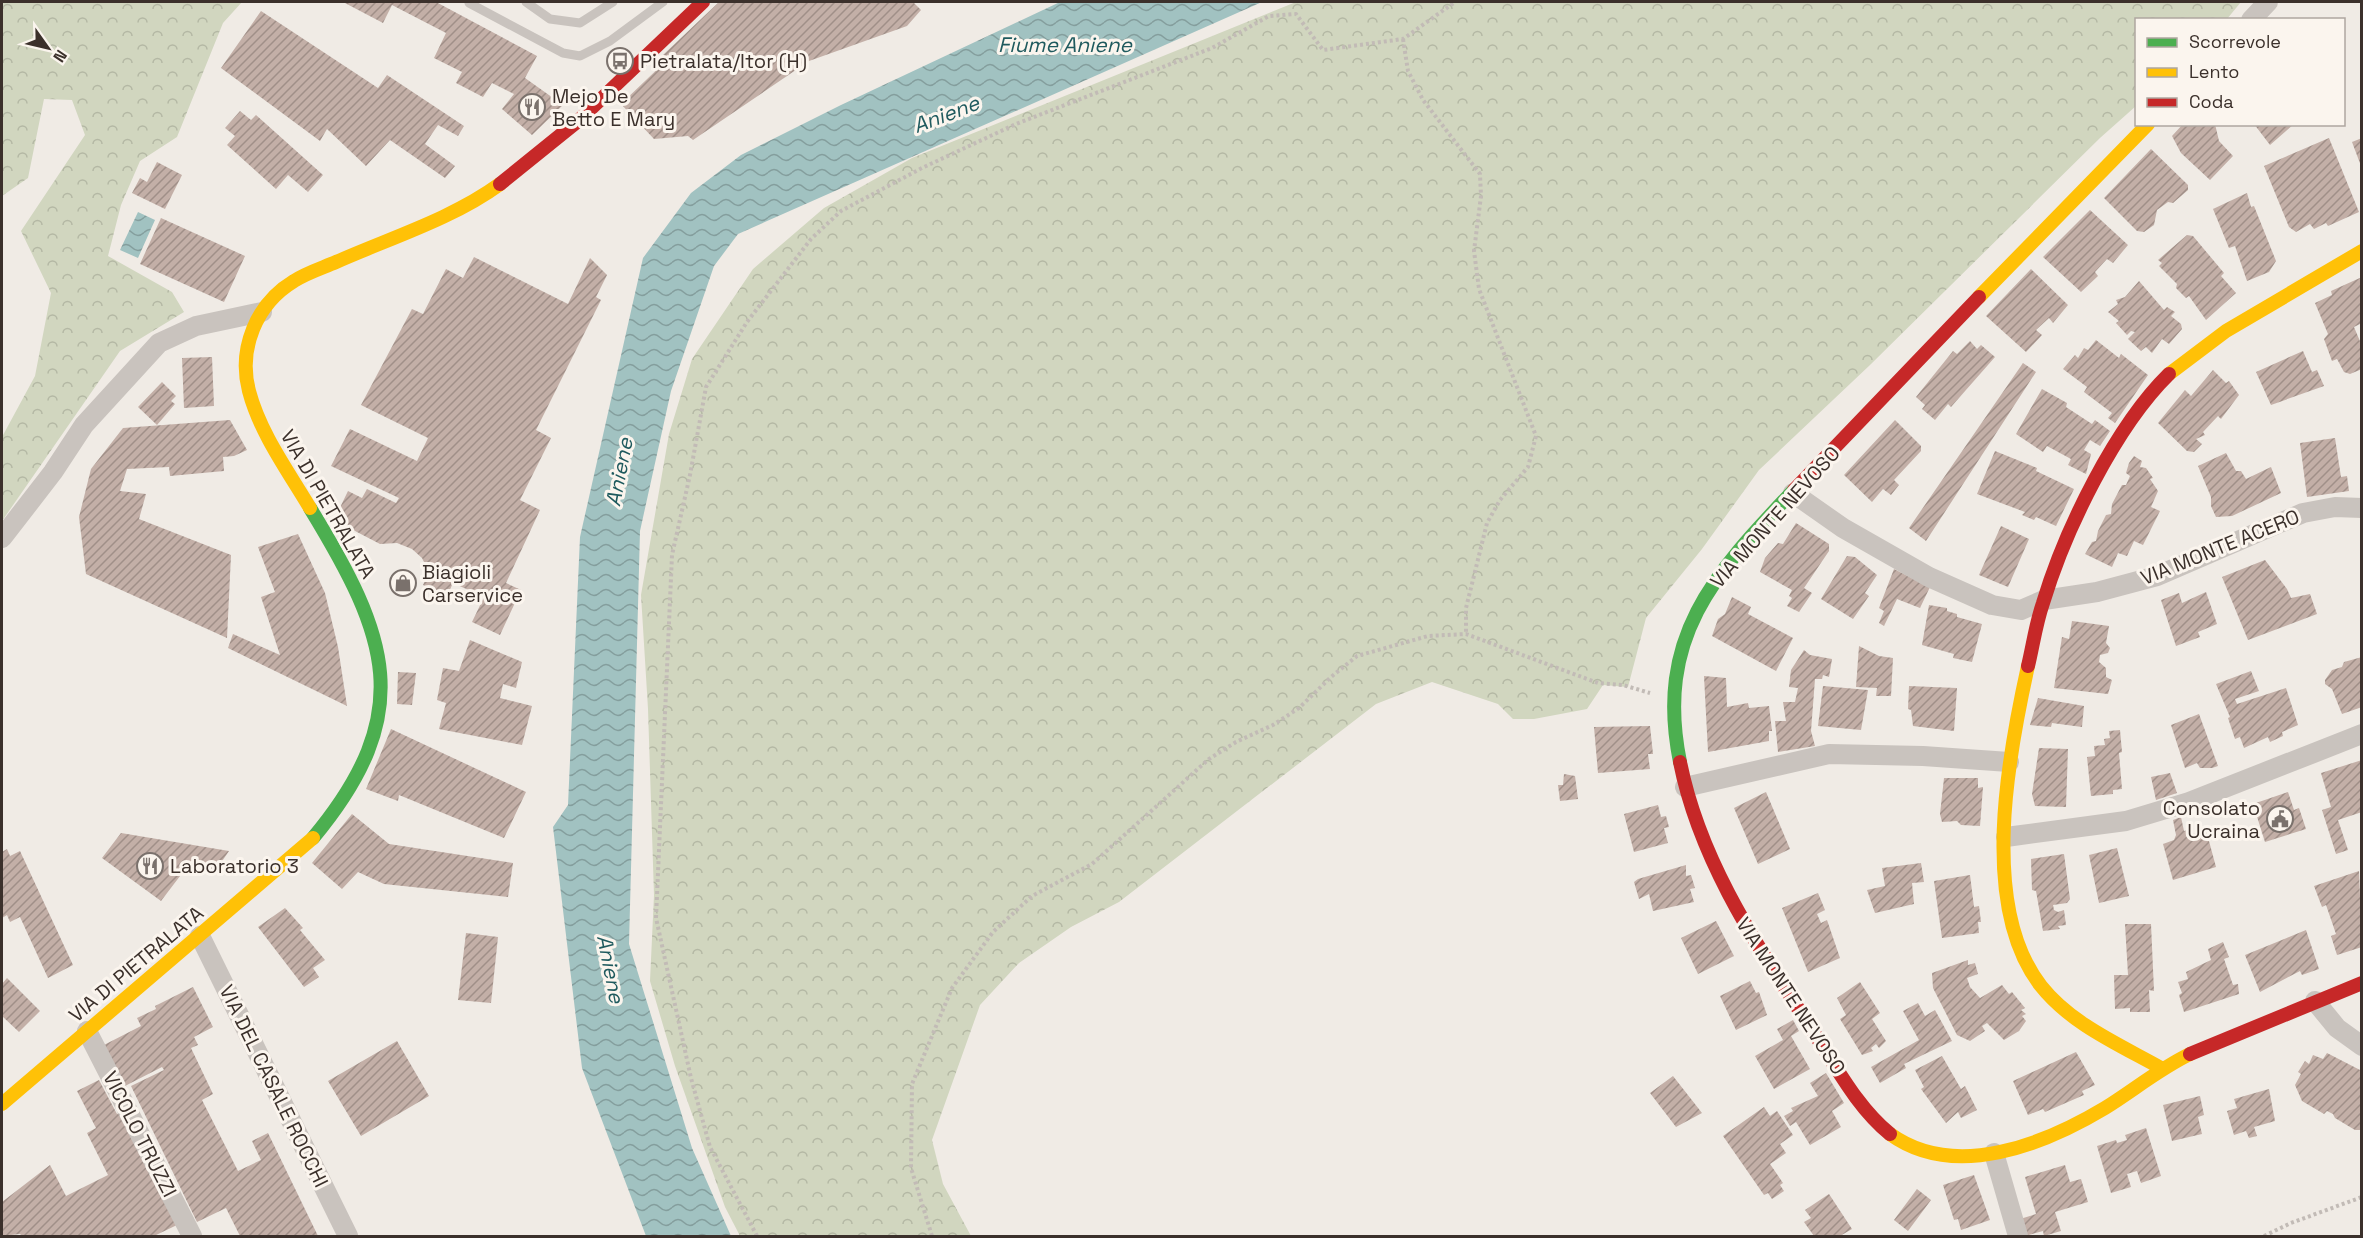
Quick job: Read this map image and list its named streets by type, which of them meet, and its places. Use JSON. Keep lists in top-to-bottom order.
{
  "streets": {
    "street": [
      "VIA DI PIETRALATA",
      "VIA MONTE NEVOSO",
      "VIA MONTE ACERO",
      "VIA DEL CASALE ROCCHI",
      "VICOLO TRUZZI"
    ]
  },
  "crossings": [
    ["VIA DI PIETRALATA", "VIA DEL CASALE ROCCHI"],
    ["VIA DI PIETRALATA", "VICOLO TRUZZI"],
    ["VIA MONTE NEVOSO", "VIA MONTE ACERO"]
  ],
  "water": ["Fiume Aniene", "Aniene"],
  "places": {
    "bus stop": ["Pietralata/Itor (H)"],
    "restaurant": ["Mejo De Betto E Mary", "Laboratorio 3"],
    "shop": ["Biagioli Carservice"],
    "public building": ["Consolato Ucraina"]
  },
  "legend": ["Scorrevole", "Lento", "Coda"],
  "north": "bottom right"
}
